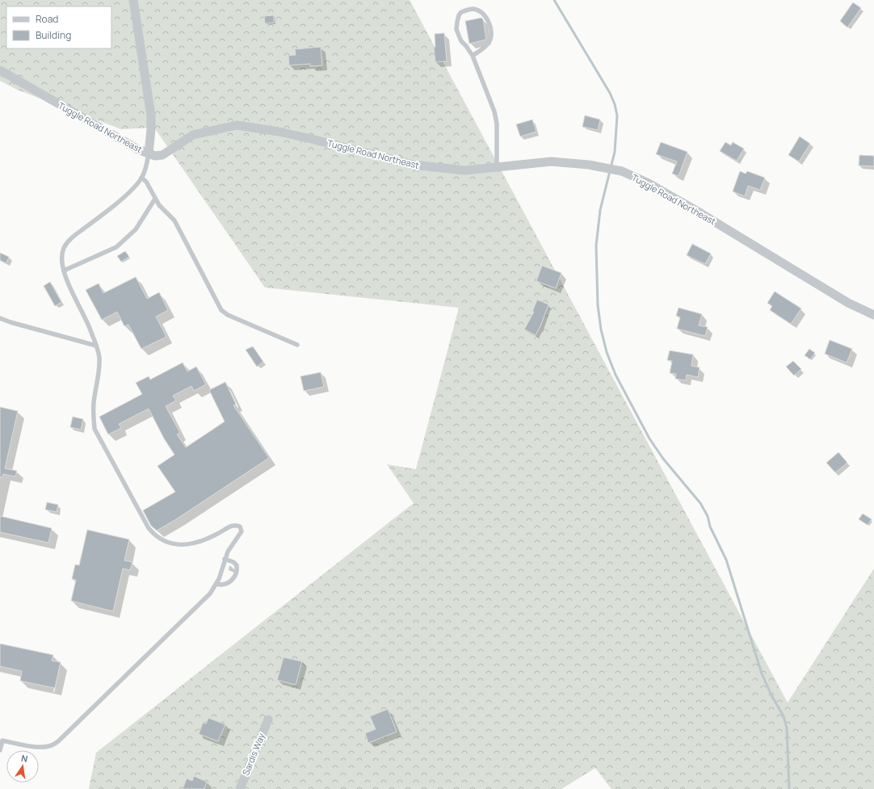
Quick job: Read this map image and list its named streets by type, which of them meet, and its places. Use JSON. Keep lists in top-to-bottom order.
{
  "streets": {
    "street": ["Tuggle Road Northeast", "Sardis Way"]
  },
  "legend": ["Road", "Building"],
  "north": "top"
}
